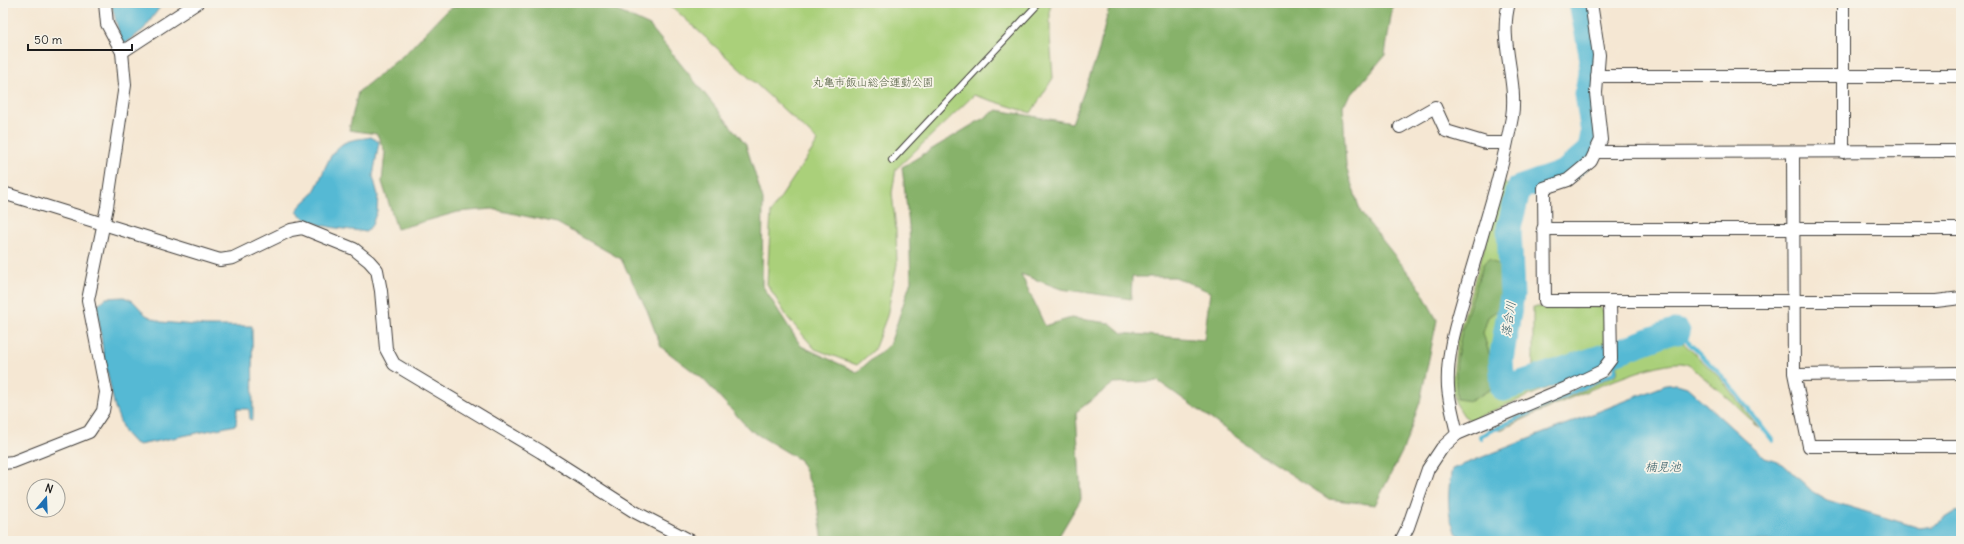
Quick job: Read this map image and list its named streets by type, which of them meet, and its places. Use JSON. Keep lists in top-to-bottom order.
{
  "water": ["落合川", "楠見池"],
  "parks": ["丸亀市飯山総合運動公園"],
  "scale_bar": "50 m",
  "north": "top"
}
